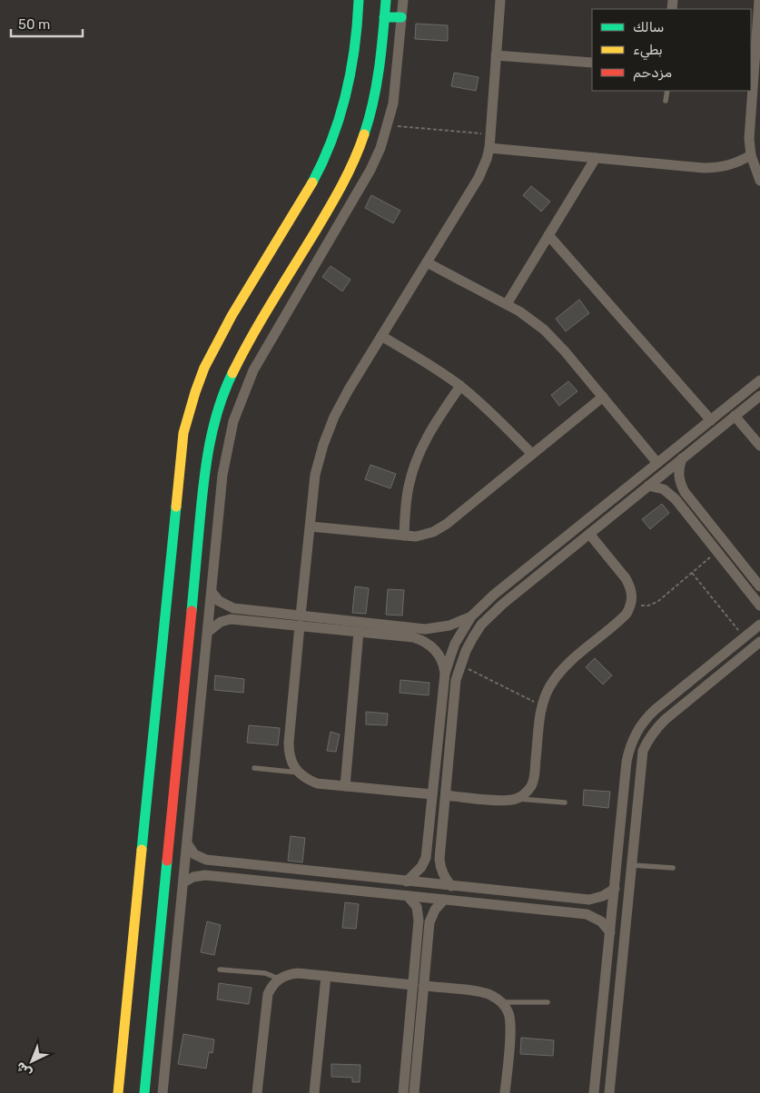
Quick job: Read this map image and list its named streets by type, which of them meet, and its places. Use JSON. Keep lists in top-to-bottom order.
{
  "legend": ["سالك", "بطيء", "مزدحم"],
  "scale_bar": "50 m",
  "north": "bottom left"
}
